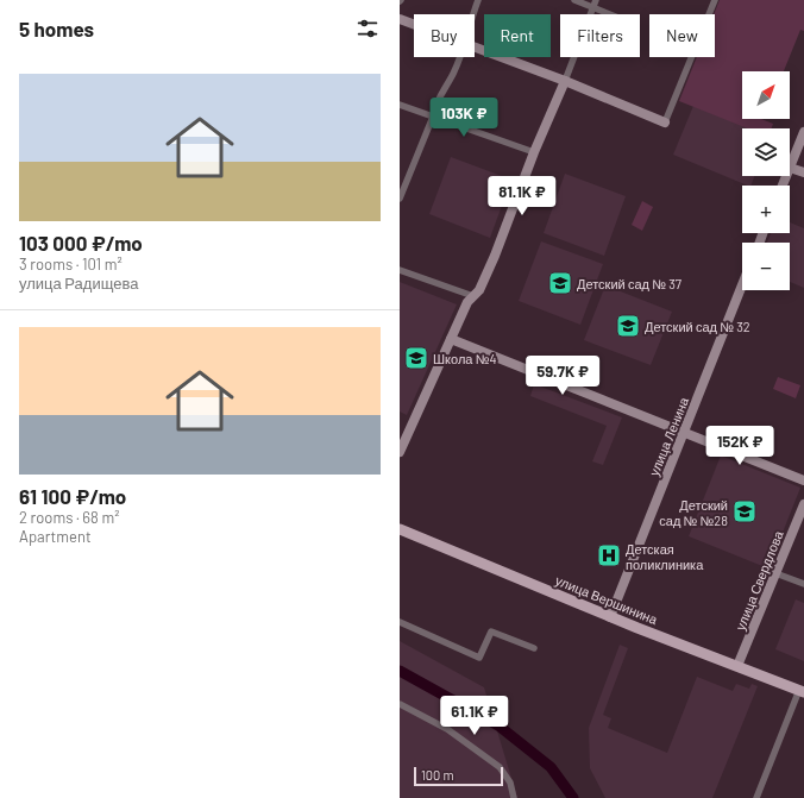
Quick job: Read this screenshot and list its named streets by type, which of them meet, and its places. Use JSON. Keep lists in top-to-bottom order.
{
  "streets": {
    "main road": ["улица Вершинина"],
    "street": ["улица Ленина", "улица Свердлова"]
  },
  "crossings": [
    ["улица Ленина", "улица Вершинина"],
    ["улица Свердлова", "улица Вершинина"]
  ],
  "places": {
    "school or university": [
      "Детский сад № 37",
      "Детский сад № 32",
      "Школа №4",
      "Детский сад № №28"
    ],
    "hospital": ["Детская поликлиника"]
  },
  "scale_bar": "100 m",
  "north": "top right",
  "page": {
    "heading": "5 homes",
    "chip": [
      "Buy",
      "Rent",
      "Filters",
      "New"
    ],
    "list": [
      {
        "name": "103 000 ₽/mo",
        "note": "3 rooms · 101 m² · улица Радищева"
      },
      {
        "name": "61 100 ₽/mo",
        "note": "2 rooms · 68 m² · Apartment"
      }
    ],
    "map_buttons": ["+", "−"],
    "price": [
      "103K ₽",
      "81.1K ₽",
      "59.7K ₽",
      "152K ₽",
      "61.1K ₽"
    ],
    "scale": "100 m"
  }
}
